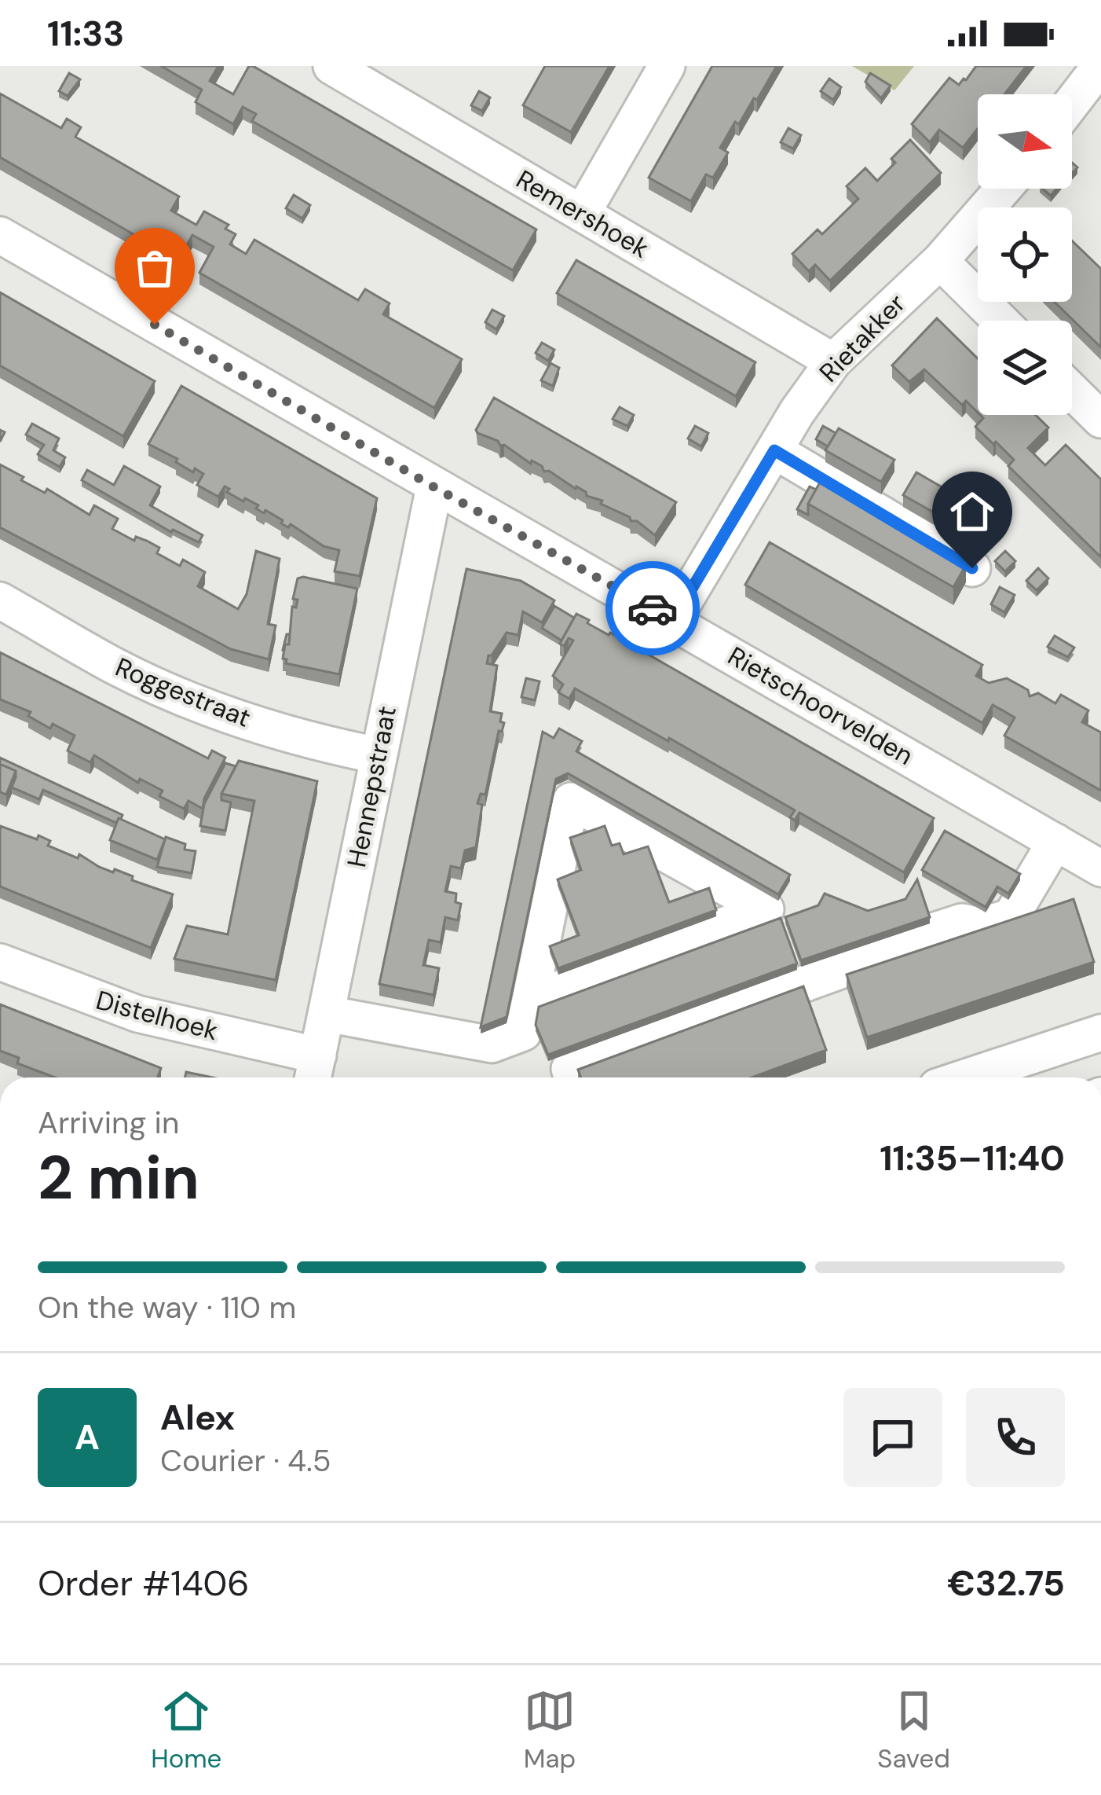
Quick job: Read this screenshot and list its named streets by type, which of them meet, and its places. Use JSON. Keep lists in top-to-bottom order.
{
  "streets": {
    "street": [
      "Remershoek",
      "Rietakker",
      "Roggestraat",
      "Rietschoorvelden",
      "Hennepstraat",
      "Distelhoek"
    ]
  },
  "crossings": [
    ["Remershoek", "Rietakker"],
    ["Rietakker", "Rietschoorvelden"],
    ["Roggestraat", "Hennepstraat"],
    ["Rietschoorvelden", "Hennepstraat"],
    ["Hennepstraat", "Distelhoek"]
  ],
  "north": "right",
  "page": {
    "status": "11:33",
    "heading": ["2 min", "Arriving in", "11:35–11:40"],
    "panel": [
      "Alex",
      "Courier · 4.5",
      "Order #1406",
      "€32.75"
    ],
    "bar": "On the way · 110 m",
    "round": "A",
    "tabs": ["Home", "Map", "Saved"]
  }
}
